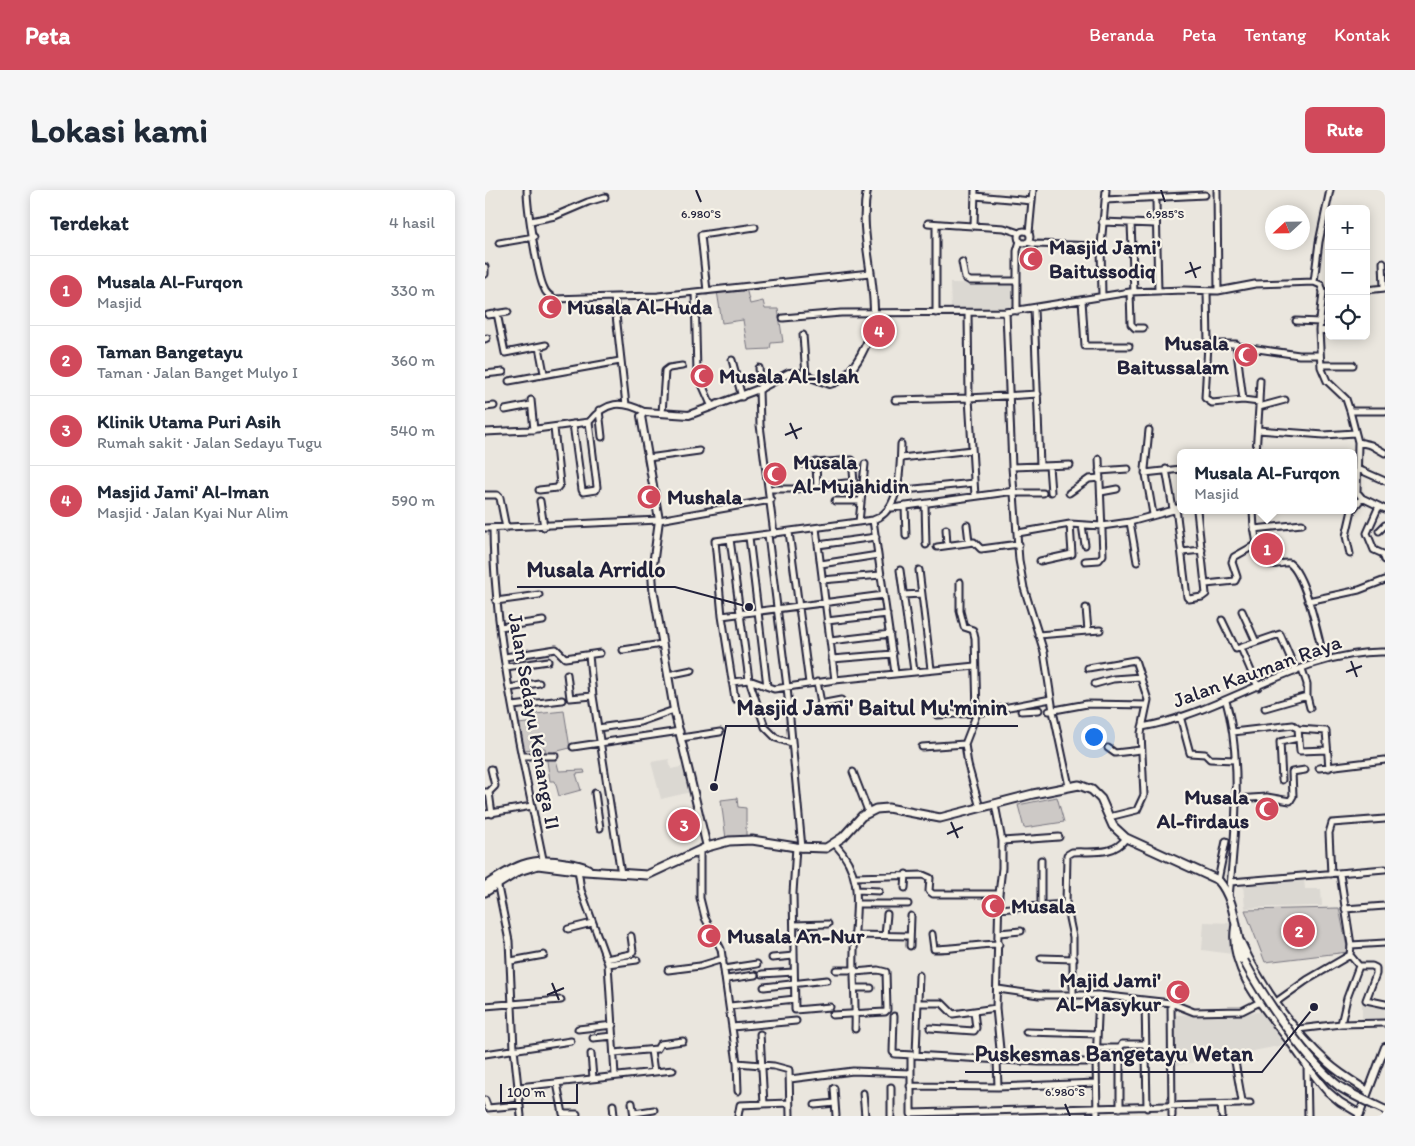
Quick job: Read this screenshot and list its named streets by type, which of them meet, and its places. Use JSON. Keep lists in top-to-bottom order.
{
  "streets": {
    "street": ["Jalan Kauman Raya", "Jalan Sedayu Kenanga II"]
  },
  "places": {
    "mosque": [
      "Masjid Jami' Baitussodiq",
      "Musala Al-Huda",
      "Musala Baitussalam",
      "Musala Al-Islah",
      "Musala Al-Mujahidin",
      "Mushala",
      "Musala Al-firdaus",
      "Musala",
      "Musala An-Nur",
      "Majid Jami' Al-Masykur"
    ],
    "other": ["Musala Arridlo", "Masjid Jami' Baitul Mu'minin", "Puskesmas Bangetayu Wetan"]
  },
  "scale_bar": "100 m",
  "north": "left",
  "page": {
    "header": "Peta",
    "nav": [
      "Beranda",
      "Peta",
      "Tentang",
      "Kontak"
    ],
    "buttons": "Rute",
    "title": "Lokasi kami",
    "heading": ["Terdekat", "4 hasil"],
    "map_buttons": ["+", "−"],
    "list": [
      {
        "mark": "1",
        "name": "Musala Al-Furqon",
        "note": "Masjid",
        "value": "330 m"
      },
      {
        "mark": "2",
        "name": "Taman Bangetayu",
        "note": "Taman · Jalan Banget Mulyo I",
        "value": "360 m"
      },
      {
        "mark": "3",
        "name": "Klinik Utama Puri Asih",
        "note": "Rumah sakit · Jalan Sedayu Tugu",
        "value": "540 m"
      },
      {
        "mark": "4",
        "name": "Masjid Jami' Al-Iman",
        "note": "Masjid · Jalan Kyai Nur Alim",
        "value": "590 m"
      }
    ],
    "pins": [
      "4",
      "1",
      "3",
      "2"
    ],
    "popup": ["Musala Al-Furqon", "Masjid"],
    "scale": "100 m"
  },
  "coordinates": ["6.980°S", "6.985°S"]
}
